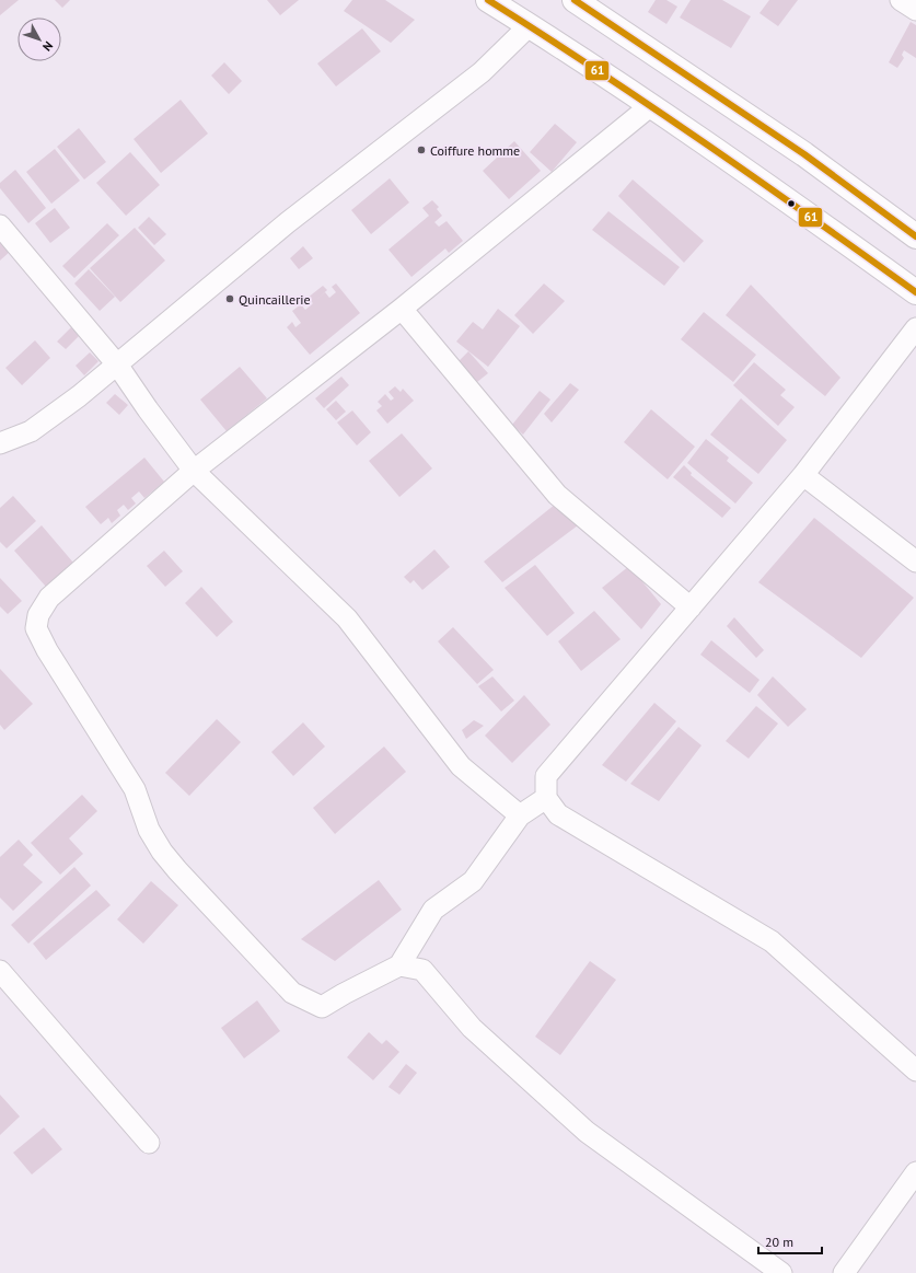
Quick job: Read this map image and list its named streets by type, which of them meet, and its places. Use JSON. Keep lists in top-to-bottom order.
{
  "places": ["Coiffure homme", "Quincaillerie"],
  "lines": ["transit line 61"],
  "scale_bar": "20 m",
  "north": "bottom right"
}
